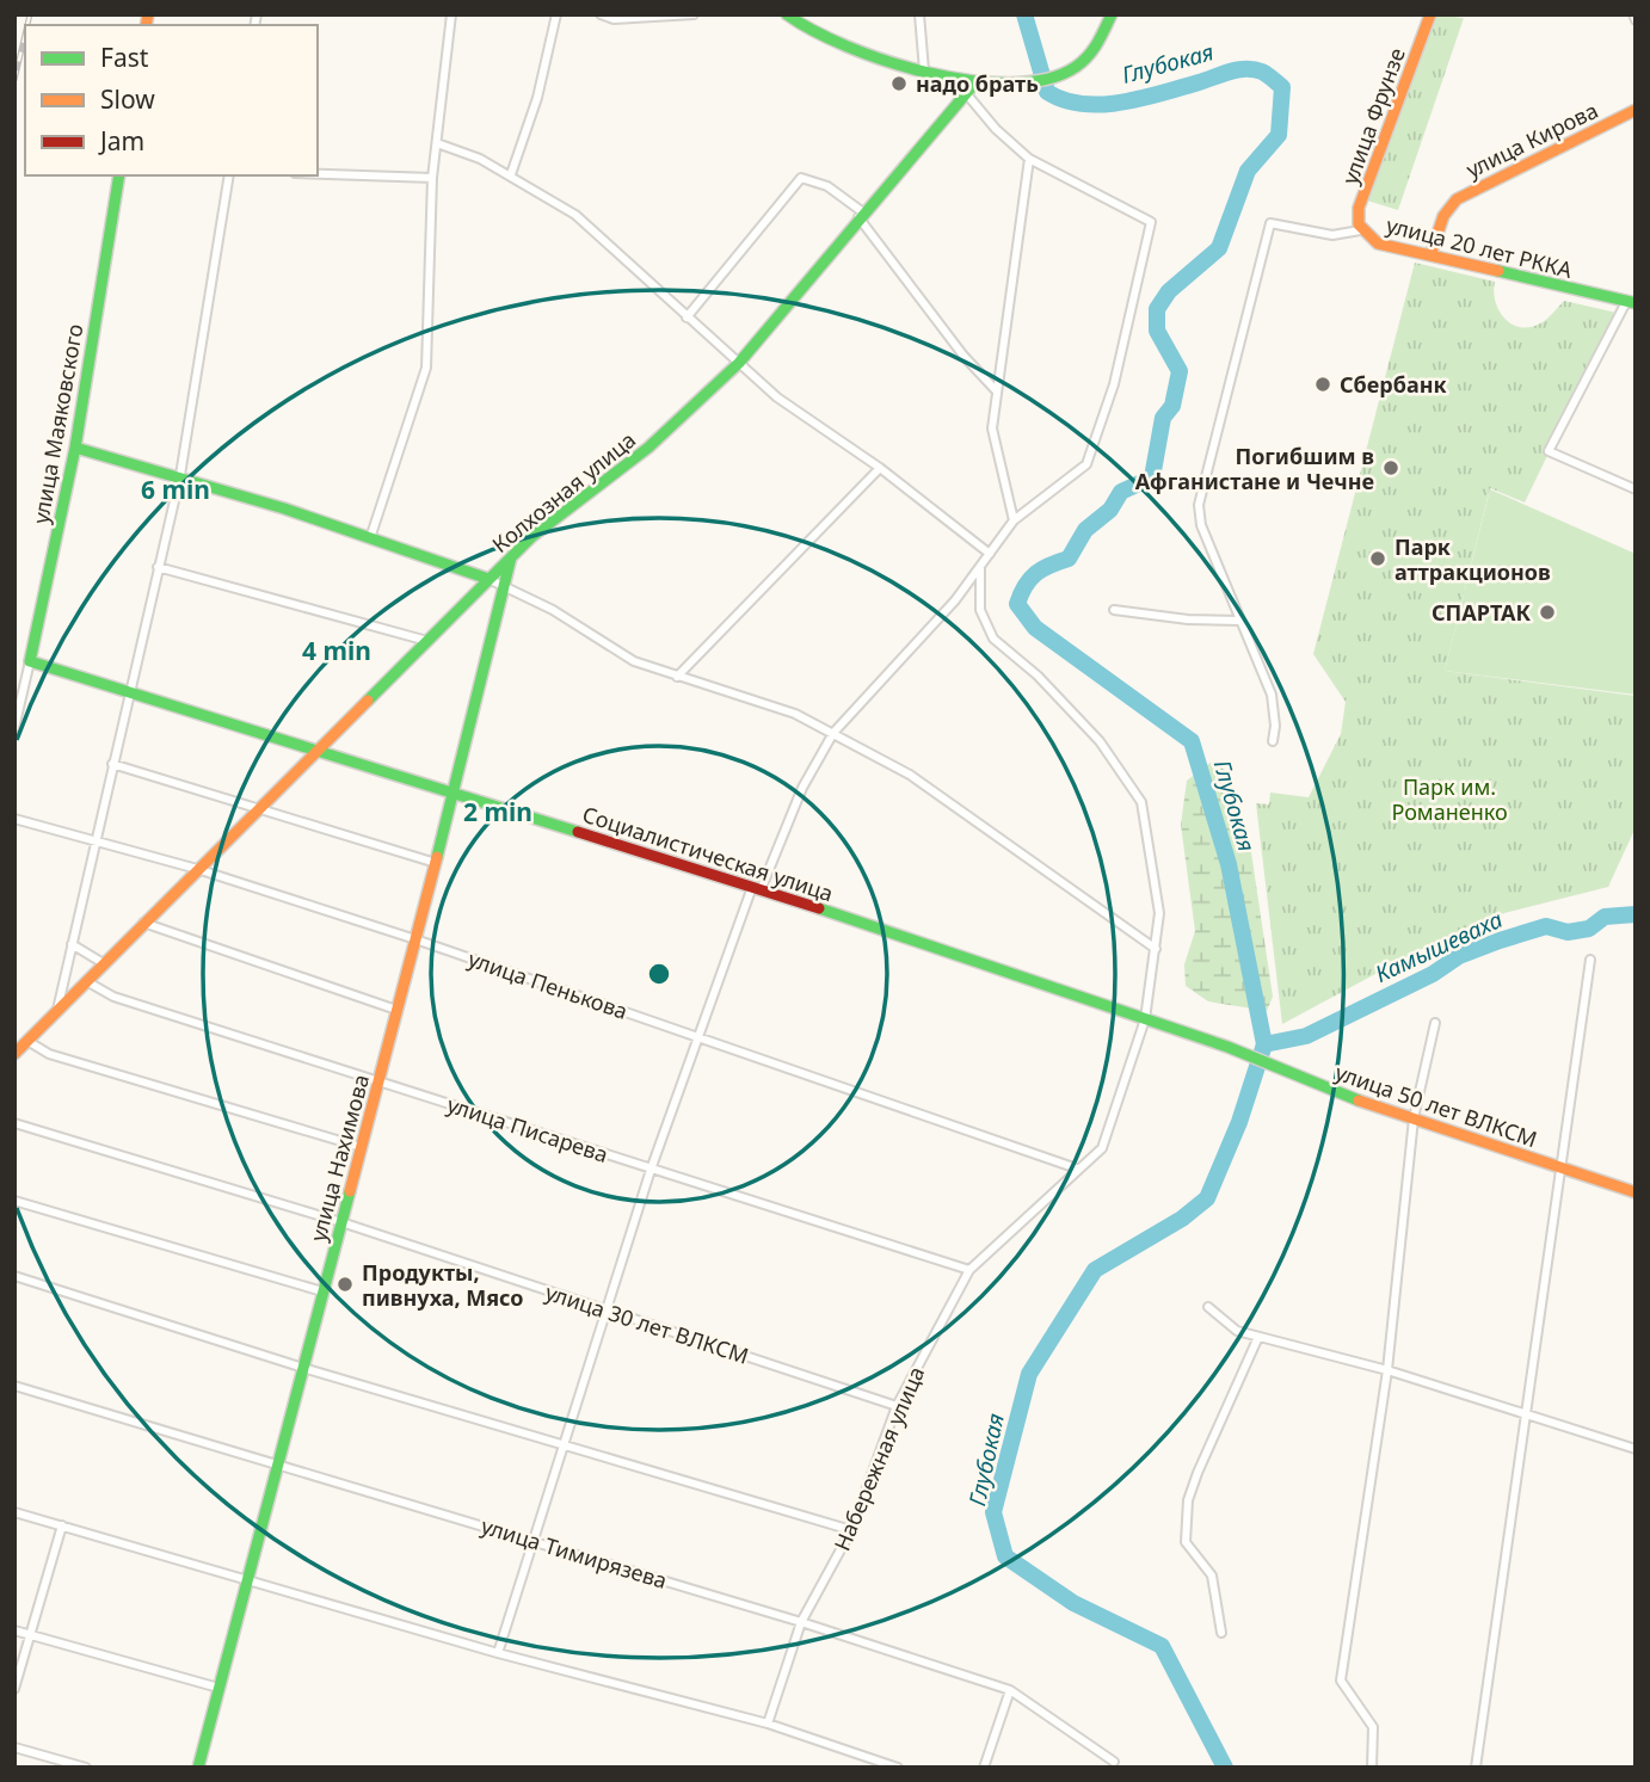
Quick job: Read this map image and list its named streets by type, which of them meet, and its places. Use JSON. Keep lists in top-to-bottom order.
{
  "streets": {
    "street": [
      "улица Фрунзе",
      "улица Кирова",
      "улица 20 лет РККА",
      "улица Маяковского",
      "Колхозная улица",
      "Социалистическая улица",
      "улица Пенькова",
      "улица 50 лет ВЛКСМ",
      "улица Писарева",
      "улица Нахимова",
      "улица 30 лет ВЛКСМ",
      "Набережная улица",
      "улица Тимирязева"
    ]
  },
  "crossings": [
    ["улица Фрунзе", "улица 20 лет РККА"],
    ["улица Кирова", "улица 20 лет РККА"],
    ["улица Маяковского", "Социалистическая улица"],
    ["Колхозная улица", "Социалистическая улица"],
    ["Колхозная улица", "улица Пенькова"],
    ["Колхозная улица", "улица Писарева"],
    ["Колхозная улица", "улица Нахимова"],
    ["Социалистическая улица", "улица 50 лет ВЛКСМ"],
    ["Социалистическая улица", "улица Нахимова"],
    ["Социалистическая улица", "Набережная улица"],
    ["улица Пенькова", "улица Нахимова"],
    ["улица Пенькова", "Набережная улица"],
    ["улица Писарева", "улица Нахимова"],
    ["улица Писарева", "Набережная улица"],
    ["улица Нахимова", "улица 30 лет ВЛКСМ"],
    ["улица Нахимова", "улица Тимирязева"],
    ["улица 30 лет ВЛКСМ", "Набережная улица"],
    ["Набережная улица", "улица Тимирязева"]
  ],
  "water": ["Глубокая", "Камышеваха"],
  "parks": ["Парк им. Романенко"],
  "places": [
    "надо брать",
    "Сбербанк",
    "Погибшим в Афганистане и Чечне",
    "Парк аттракционов",
    "СПАРТАК",
    "Продукты, пивнуха, Мясо"
  ],
  "legend": ["Fast", "Slow", "Jam"],
  "rings": ["6 min", "4 min", "2 min"]
}
